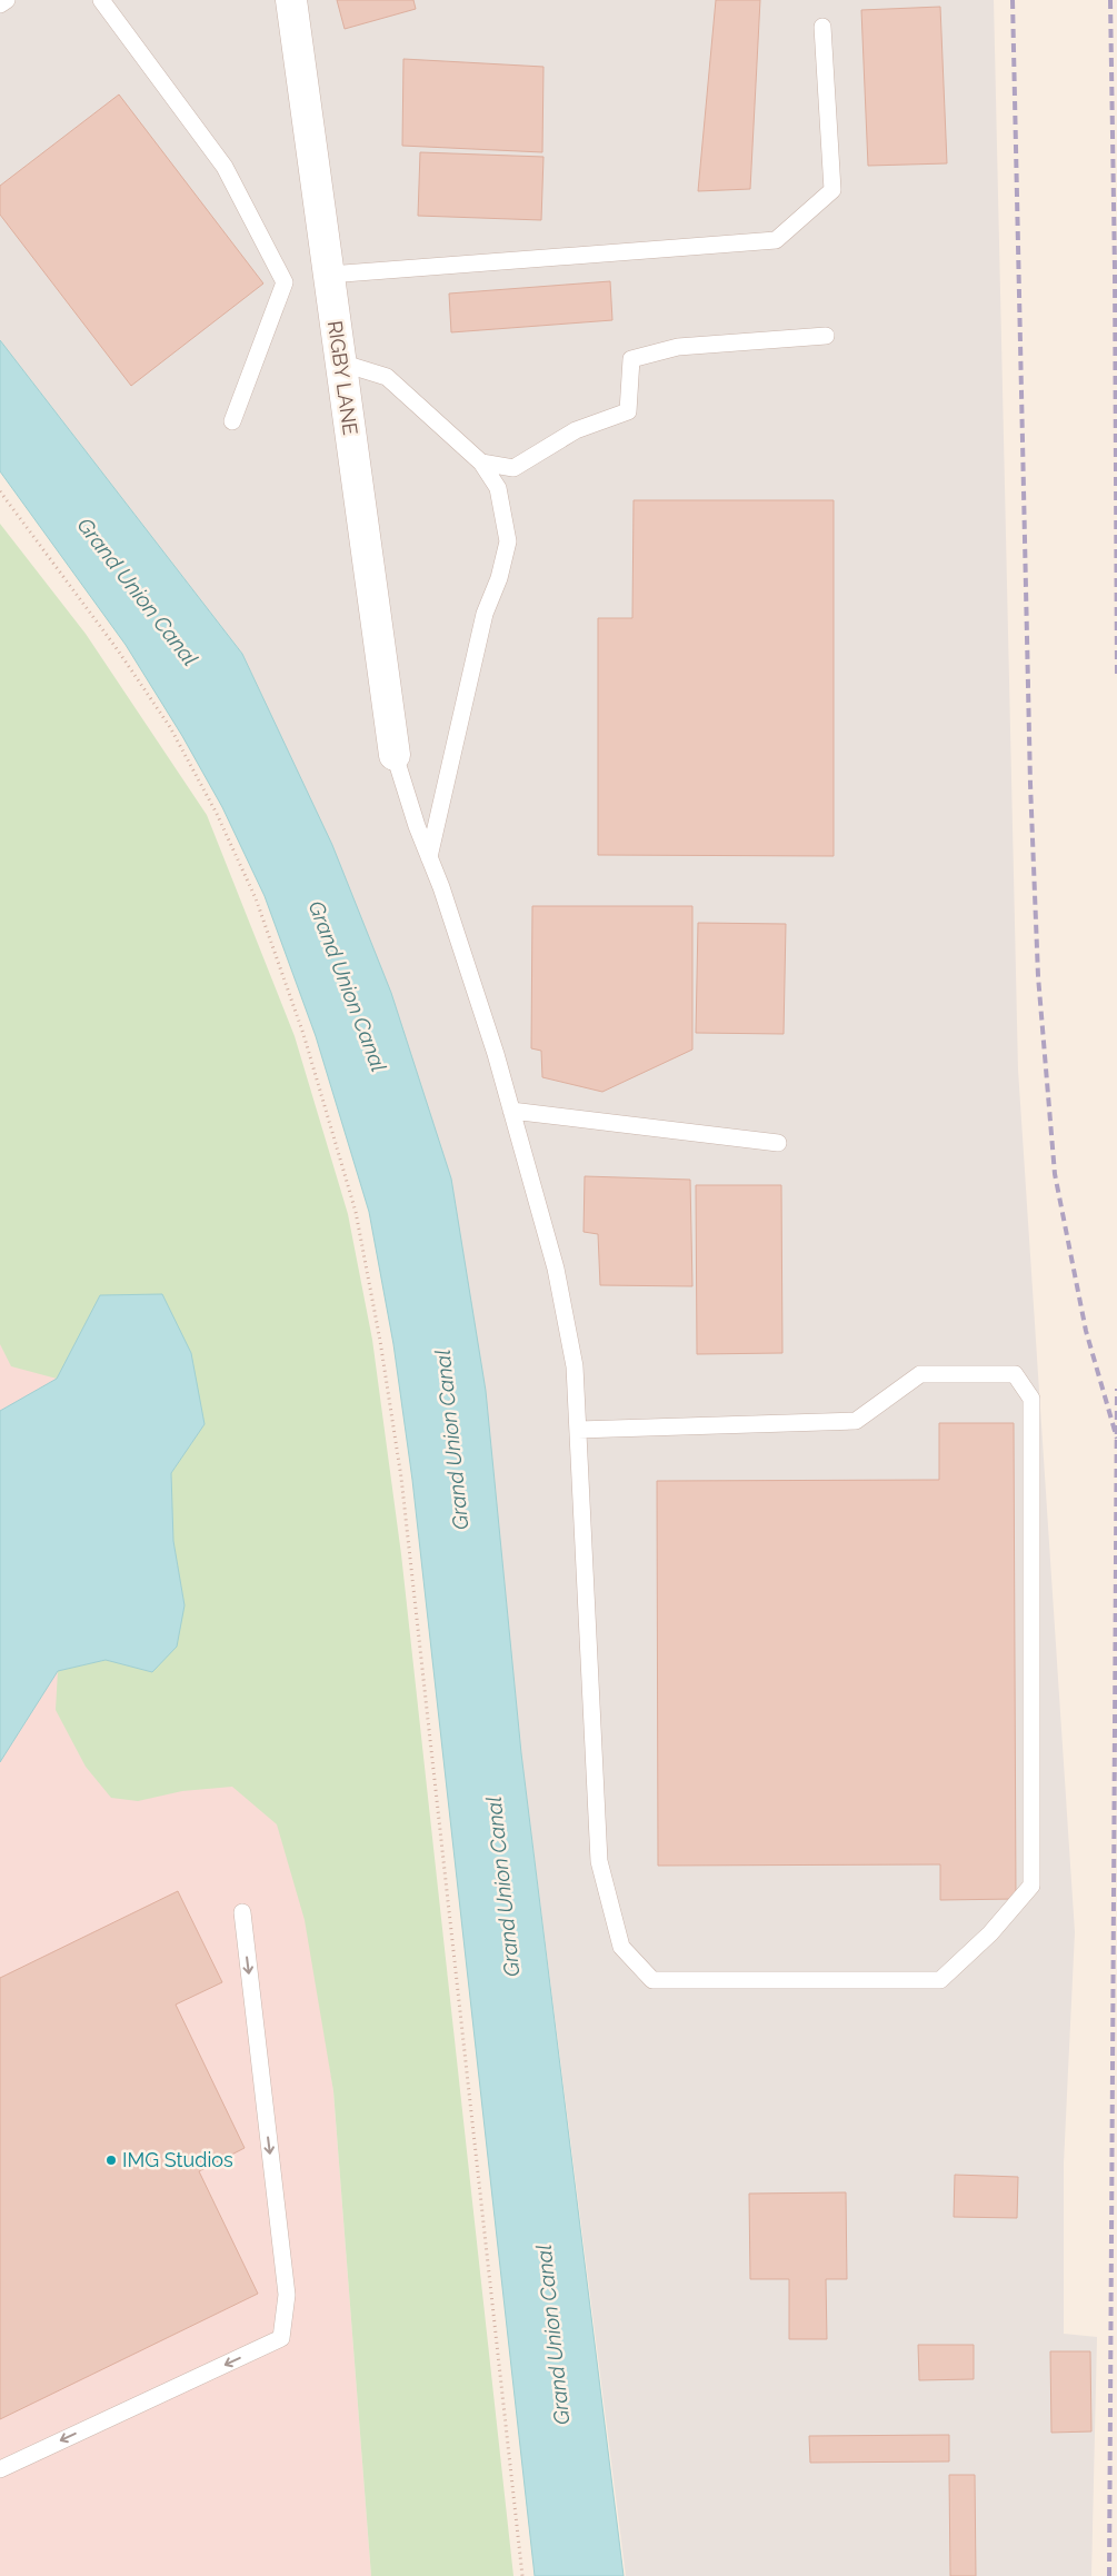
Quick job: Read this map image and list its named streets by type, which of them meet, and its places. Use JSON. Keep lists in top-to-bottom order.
{
  "streets": {
    "street": ["RIGBY LANE"]
  },
  "water": ["Grand Union Canal"],
  "places": ["IMG Studios"]
}
